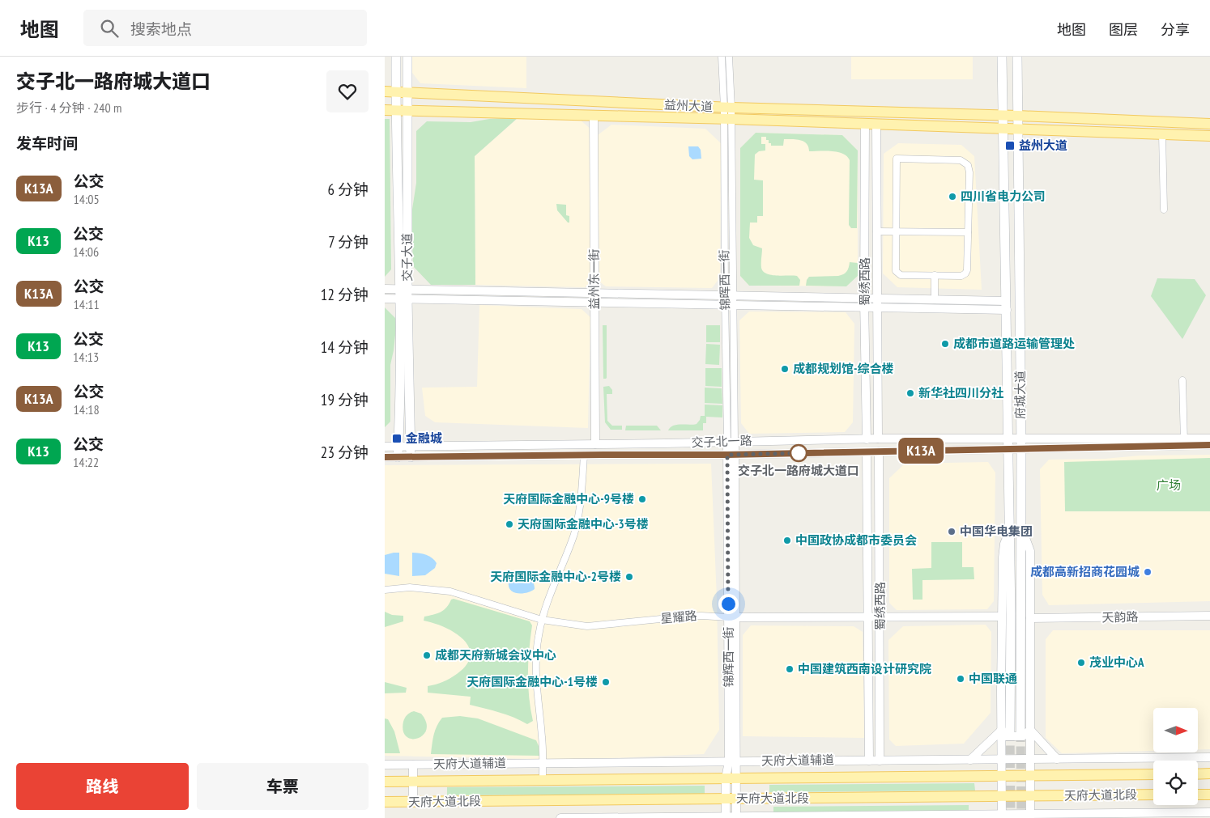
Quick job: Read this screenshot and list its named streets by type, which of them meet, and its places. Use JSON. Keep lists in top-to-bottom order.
{
  "streets": {
    "main road": [
      "益州大道",
      "交子大道",
      "府城大道",
      "天府大道北段"
    ],
    "street": [
      "益州东一街",
      "锦晖西一街",
      "蜀绣西路",
      "交子北一路",
      "星耀路",
      "天韵路",
      "锦辉西一街",
      "天府大道辅道"
    ]
  },
  "crossings": [
    ["益州大道", "交子大道"],
    ["益州大道", "益州东一街"],
    ["益州大道", "锦晖西一街"],
    ["益州大道", "蜀绣西路"],
    ["益州大道", "府城大道"],
    ["交子大道", "交子北一路"],
    ["益州东一街", "交子北一路"],
    ["锦晖西一街", "交子北一路"],
    ["锦晖西一街", "锦辉西一街"],
    ["蜀绣西路", "交子北一路"],
    ["蜀绣西路", "星耀路"],
    ["蜀绣西路", "天府大道辅道"],
    ["府城大道", "交子北一路"],
    ["交子北一路", "锦辉西一街"],
    ["星耀路", "锦辉西一街"],
    ["锦辉西一街", "天府大道辅道"],
    ["锦辉西一街", "天府大道北段"]
  ],
  "parks": ["广场"],
  "places": {
    "transit": ["益州大道", "金融城"],
    "other": [
      "四川省电力公司",
      "成都市道路运输管理处",
      "成都规划馆-综合楼",
      "新华社四川分社",
      "交子北一路府城大道口",
      "天府国际金融中心-9号楼",
      "天府国际金融中心-3号楼",
      "中国华电集团",
      "中国政协成都市委员会",
      "成都高新招商花园城",
      "天府国际金融中心-2号楼",
      "成都天府新城会议中心",
      "茂业中心A",
      "中国建筑西南设计研究院",
      "中国联通",
      "天府国际金融中心-1号楼"
    ]
  },
  "lines": ["bus line K13A"],
  "north": "right",
  "page": {
    "header": "地图",
    "search": "搜索地点",
    "nav": ["地图", "图层", "分享"],
    "heading": [
      ["交子北一路府城大道口", "步行 · 4 分钟 · 240 m"],
      "发车时间"
    ],
    "on_map": "K13A",
    "list": [
      {
        "mark": "K13A",
        "name": "公交",
        "note": "14:05",
        "value": "6 分钟"
      },
      {
        "mark": "K13",
        "name": "公交",
        "note": "14:06",
        "value": "7 分钟"
      },
      {
        "mark": "K13A",
        "name": "公交",
        "note": "14:11",
        "value": "12 分钟"
      },
      {
        "mark": "K13",
        "name": "公交",
        "note": "14:13",
        "value": "14 分钟"
      },
      {
        "mark": "K13A",
        "name": "公交",
        "note": "14:18",
        "value": "19 分钟"
      },
      {
        "mark": "K13",
        "name": "公交",
        "note": "14:22",
        "value": "23 分钟"
      }
    ],
    "buttons": ["路线", "车票"]
  }
}
